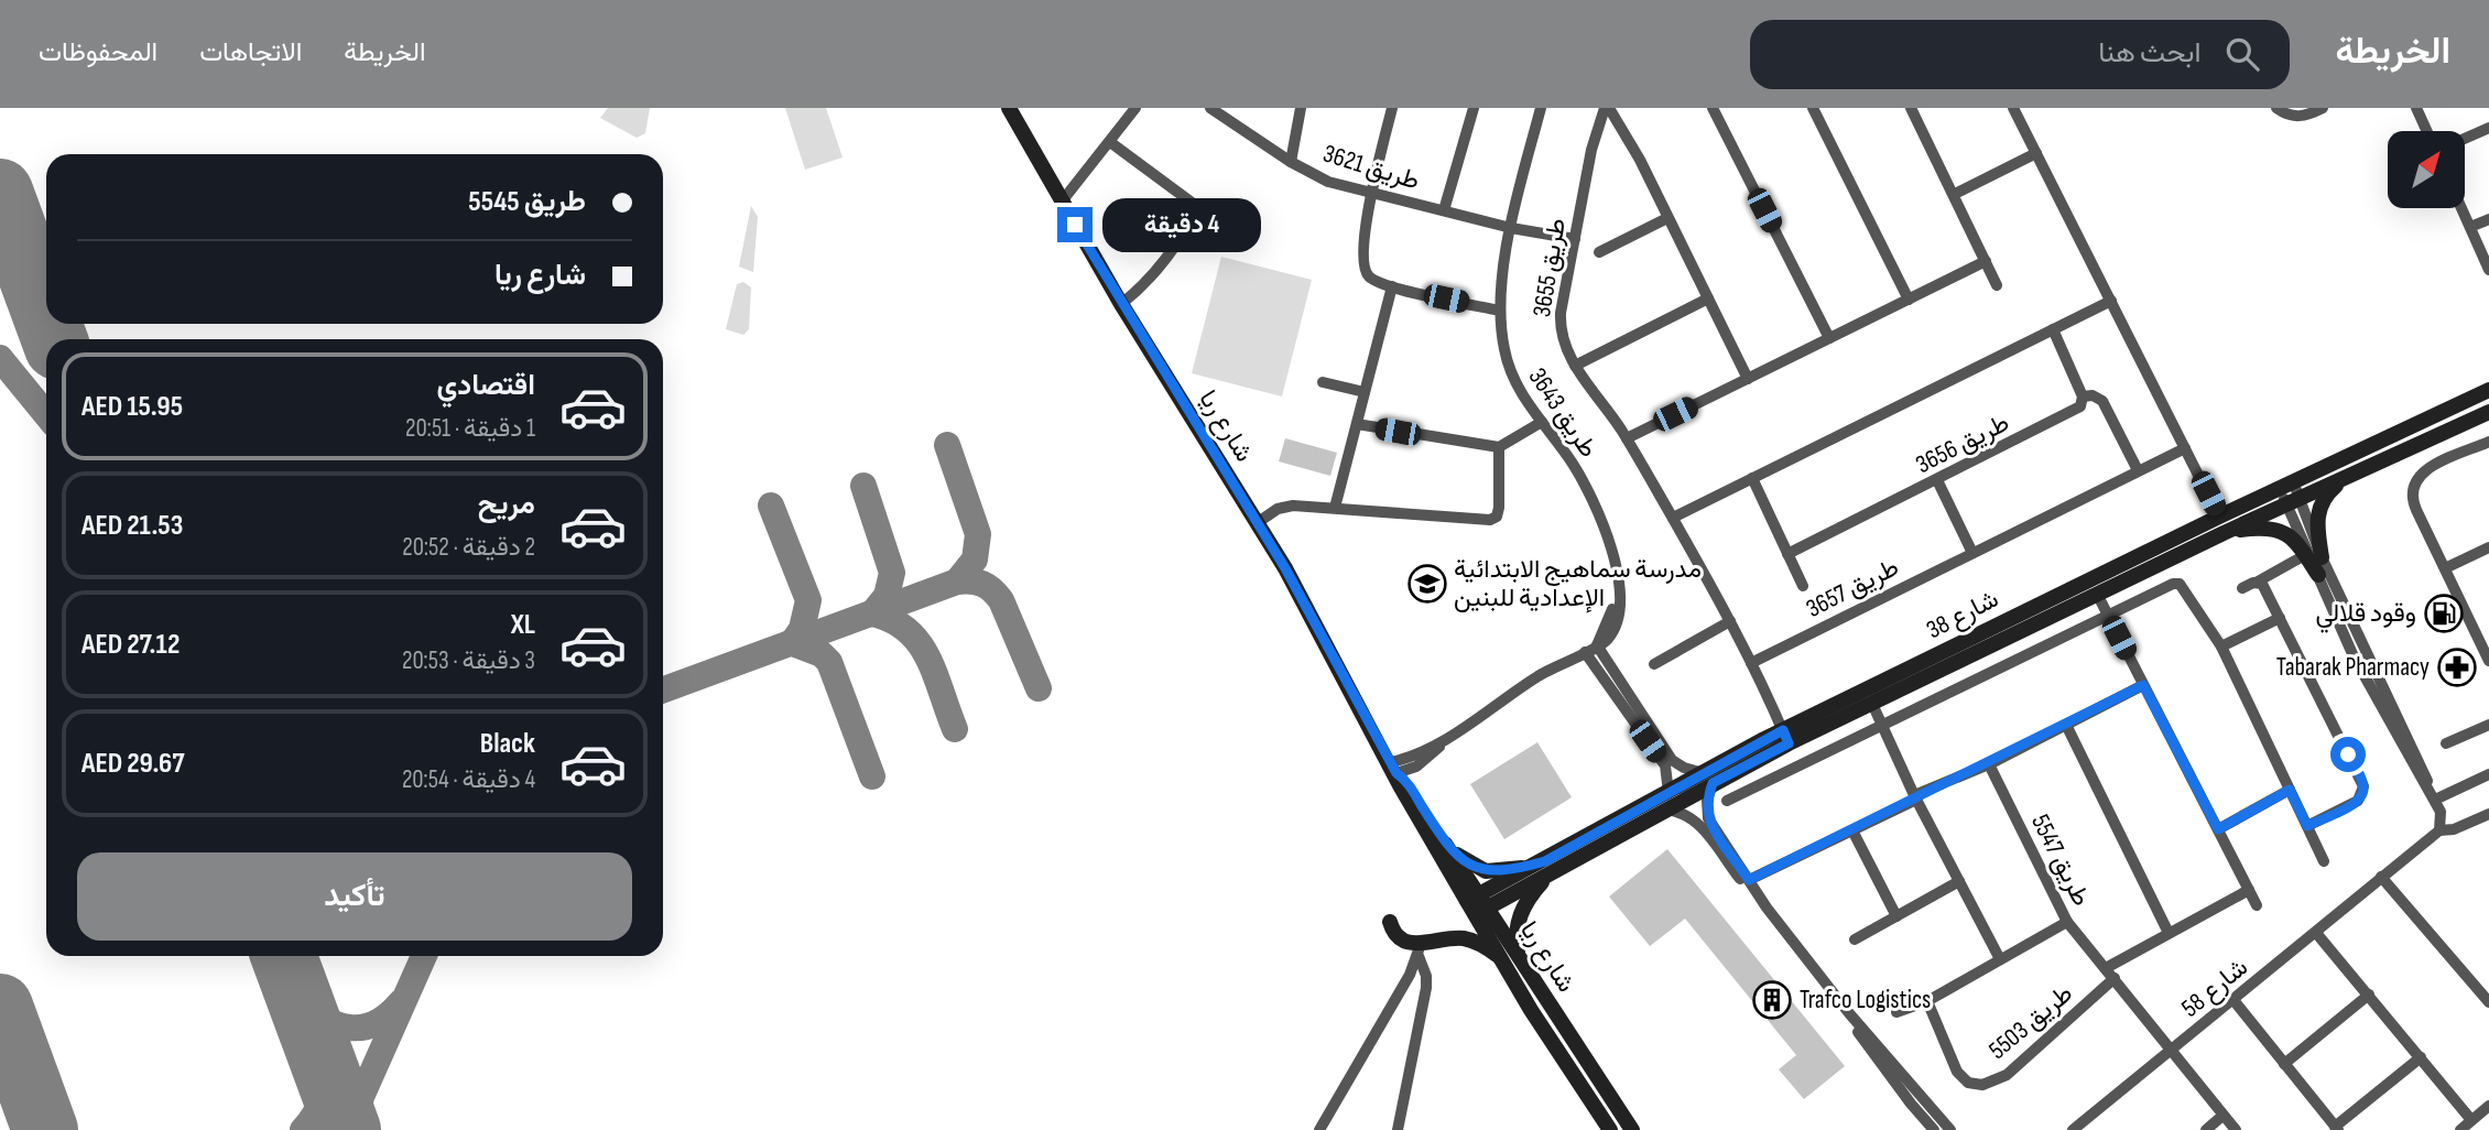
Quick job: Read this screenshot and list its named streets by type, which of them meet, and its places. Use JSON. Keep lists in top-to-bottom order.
{
  "streets": {
    "street": [
      "طريق 3621",
      "طريق 3655",
      "طريق 3643",
      "شارع ريا",
      "طريق 3656",
      "طريق 3657",
      "شارع 38",
      "طريق 5547",
      "شارع 58",
      "طريق 5503"
    ]
  },
  "crossings": [
    ["طريق 3621", "طريق 3655"],
    ["طريق 3621", "طريق 3643"],
    ["طريق 3655", "طريق 3657"],
    ["طريق 3655", "شارع 38"],
    ["شارع ريا", "شارع 38"],
    ["طريق 5547", "شارع 58"],
    ["طريق 5547", "طريق 5503"]
  ],
  "places": {
    "school or university": ["مدرسة سماهيج الابتدائية الإعدادية للبنين"],
    "fuel station": ["وقود قلالي"],
    "pharmacy": ["Tabarak Pharmacy"],
    "building": ["Trafco Logistics"]
  },
  "north": "top right",
  "page": {
    "header": "الخريطة",
    "search": "ابحث هنا",
    "nav": ["الخريطة", "الاتجاهات", "المحفوظات"],
    "banner": ["طريق 5545", "شارع ريا"],
    "bubble": "4 دقيقة",
    "list": [
      {
        "name": "اقتصادي",
        "note": "1 دقيقة · 20:51",
        "value": "AED 15.95"
      },
      {
        "name": "مريح",
        "note": "2 دقيقة · 20:52",
        "value": "AED 21.53"
      },
      {
        "name": "XL",
        "note": "3 دقيقة · 20:53",
        "value": "AED 27.12"
      },
      {
        "name": "Black",
        "note": "4 دقيقة · 20:54",
        "value": "AED 29.67"
      }
    ],
    "buttons": "تأكيد"
  }
}
